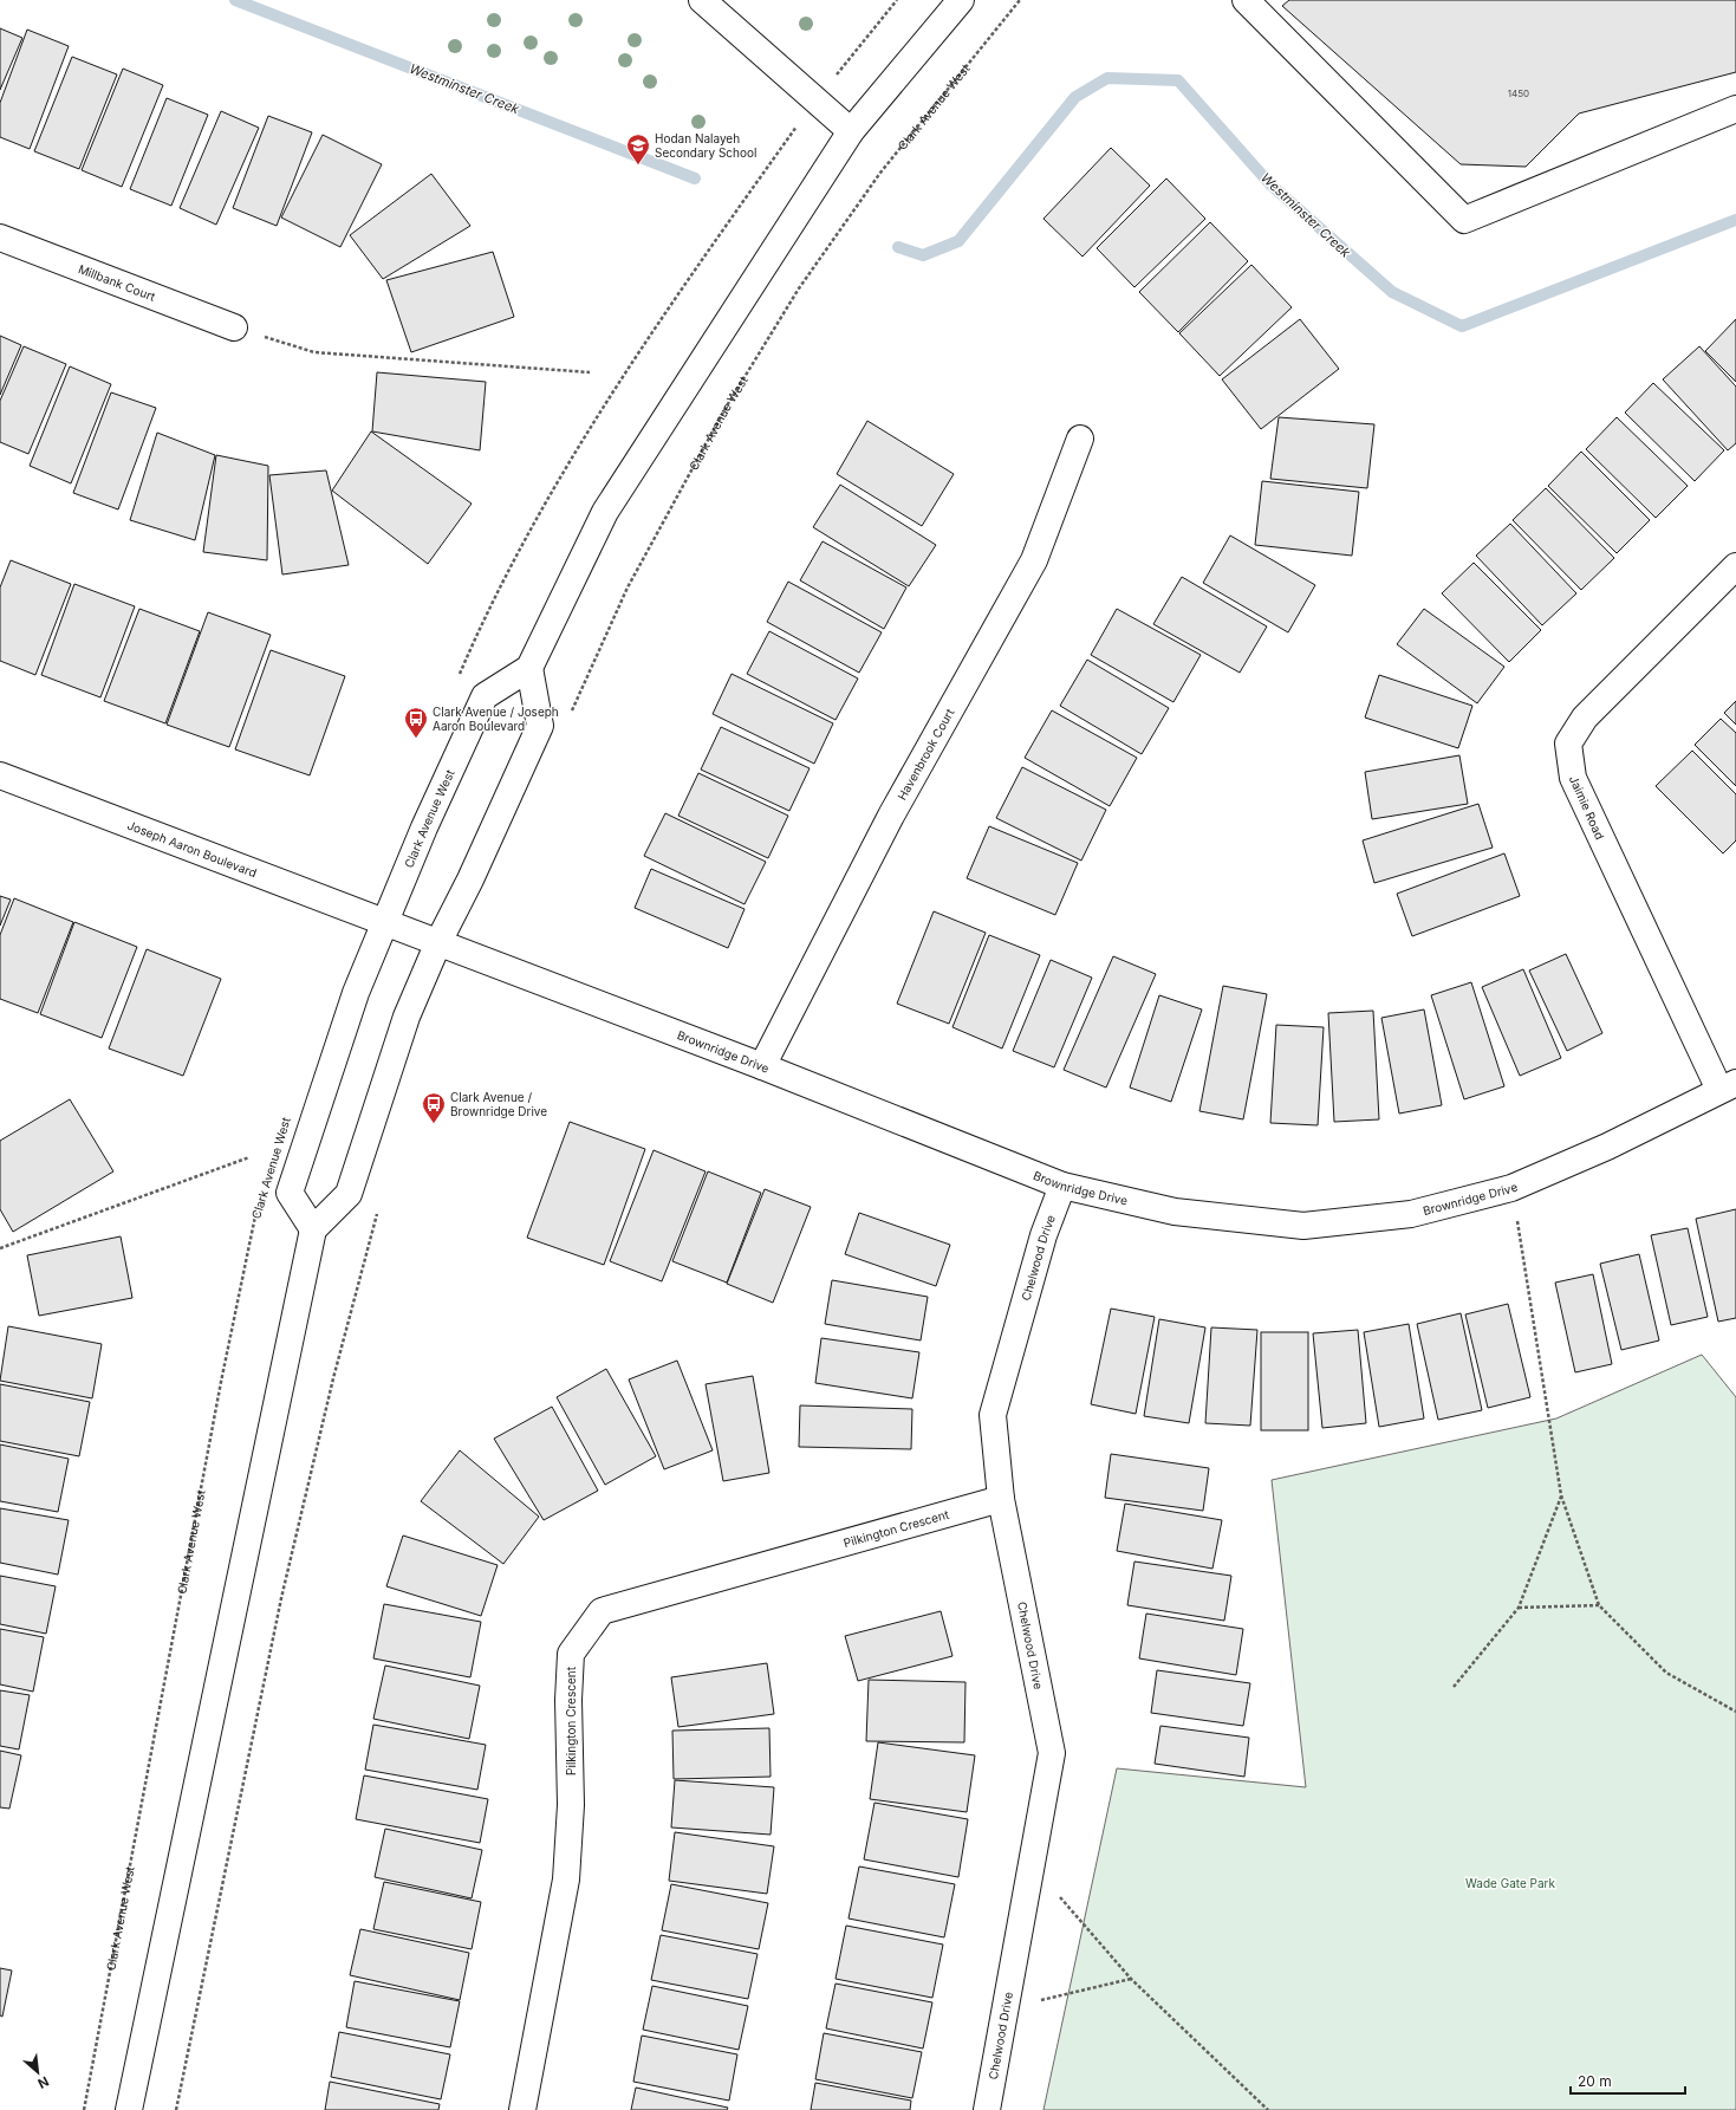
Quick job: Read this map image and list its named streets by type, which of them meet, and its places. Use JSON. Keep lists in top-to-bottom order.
{
  "streets": {
    "street": [
      "Clark Avenue West",
      "Millbank Court",
      "Havenbrook Court",
      "Jaimie Road",
      "Joseph Aaron Boulevard",
      "Brownridge Drive",
      "Chelwood Drive",
      "Pilkington Crescent"
    ]
  },
  "crossings": [
    ["Clark Avenue West", "Joseph Aaron Boulevard"],
    ["Havenbrook Court", "Brownridge Drive"],
    ["Jaimie Road", "Brownridge Drive"],
    ["Joseph Aaron Boulevard", "Brownridge Drive"],
    ["Brownridge Drive", "Chelwood Drive"],
    ["Chelwood Drive", "Pilkington Crescent"]
  ],
  "water": ["Westminster Creek"],
  "parks": ["Wade Gate Park"],
  "places": {
    "school or university": ["Hodan Nalayeh Secondary School"],
    "bus stop": ["Clark Avenue / Joseph Aaron Boulevard", "Clark Avenue / Brownridge Drive"]
  },
  "house_numbers": ["1450"],
  "scale_bar": "20 m",
  "north": "bottom right"
}
